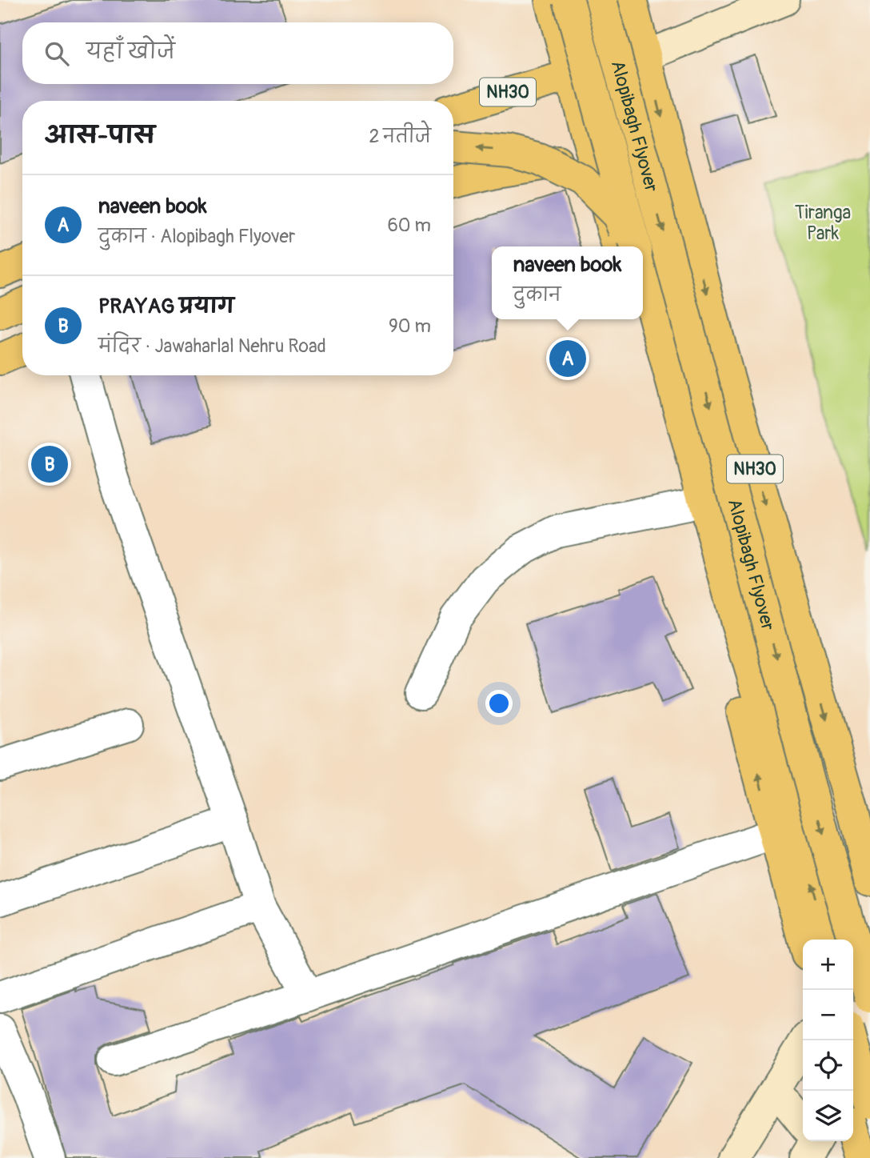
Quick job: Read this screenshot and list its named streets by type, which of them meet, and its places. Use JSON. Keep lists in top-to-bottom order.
{
  "streets": {
    "highway": ["NH30", "Alopibagh Flyover"]
  },
  "parks": ["Tiranga Park"],
  "page": {
    "search": "यहाँ खोजें",
    "heading": ["आस-पास", "2 नतीजे"],
    "list": [
      {
        "mark": "A",
        "name": "naveen book",
        "note": "दुकान · Alopibagh Flyover",
        "value": "60 m"
      },
      {
        "mark": "B",
        "name": "PRAYAG प्रयाग",
        "note": "मंदिर · Jawaharlal Nehru Road",
        "value": "90 m"
      }
    ],
    "popup": ["naveen book", "दुकान"],
    "pins": ["A", "B"],
    "map_buttons": ["+", "−"]
  }
}
